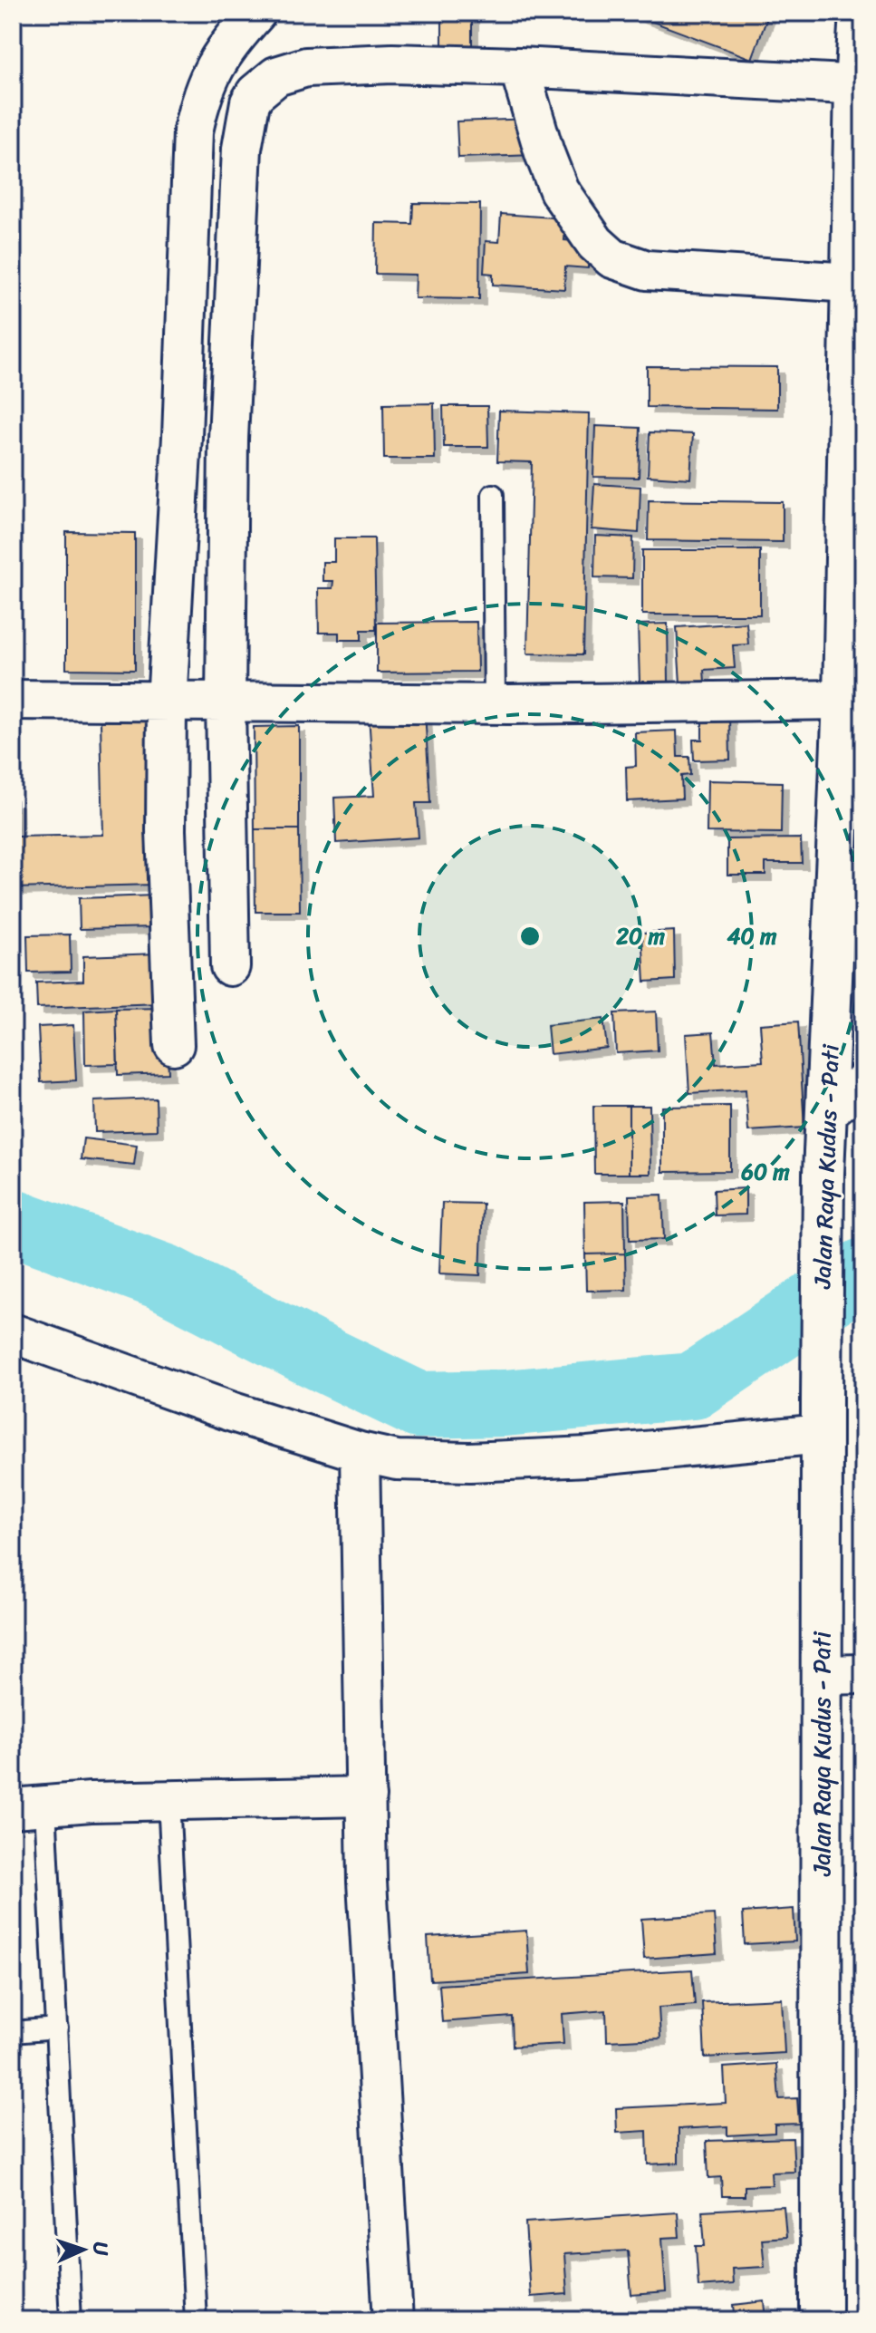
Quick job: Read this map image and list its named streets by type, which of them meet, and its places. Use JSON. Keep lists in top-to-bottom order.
{
  "streets": {
    "highway": ["Jalan Raya Kudus - Pati"]
  },
  "north": "right",
  "rings": ["20 m", "40 m", "60 m"]
}
